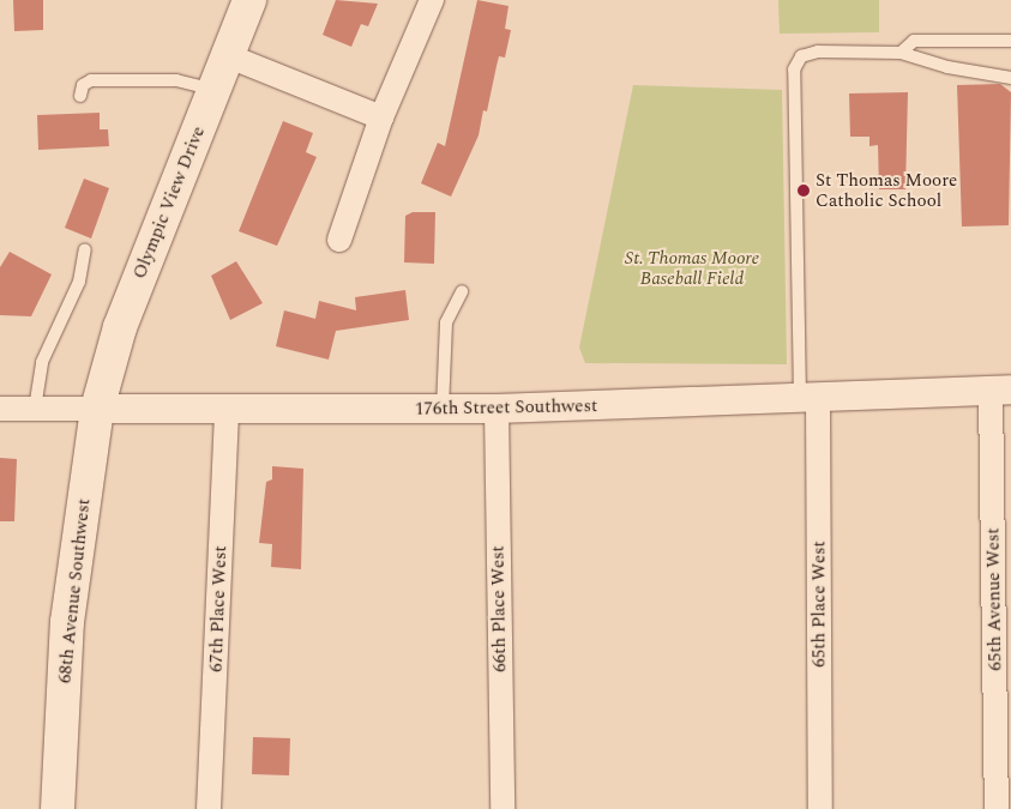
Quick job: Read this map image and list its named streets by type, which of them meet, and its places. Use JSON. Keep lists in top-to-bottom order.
{
  "streets": {
    "main road": ["Olympic View Drive", "68th Avenue Southwest"],
    "street": [
      "176th Street Southwest",
      "65th Avenue West",
      "65th Place West",
      "67th Place West",
      "66th Place West"
    ]
  },
  "crossings": [
    ["Olympic View Drive", "176th Street Southwest"],
    ["Olympic View Drive", "68th Avenue Southwest"],
    ["176th Street Southwest", "68th Avenue Southwest"],
    ["176th Street Southwest", "65th Avenue West"],
    ["176th Street Southwest", "65th Place West"],
    ["176th Street Southwest", "67th Place West"],
    ["176th Street Southwest", "66th Place West"]
  ],
  "parks": ["St. Thomas Moore Baseball Field"],
  "places": ["St Thomas Moore Catholic School"]
}
